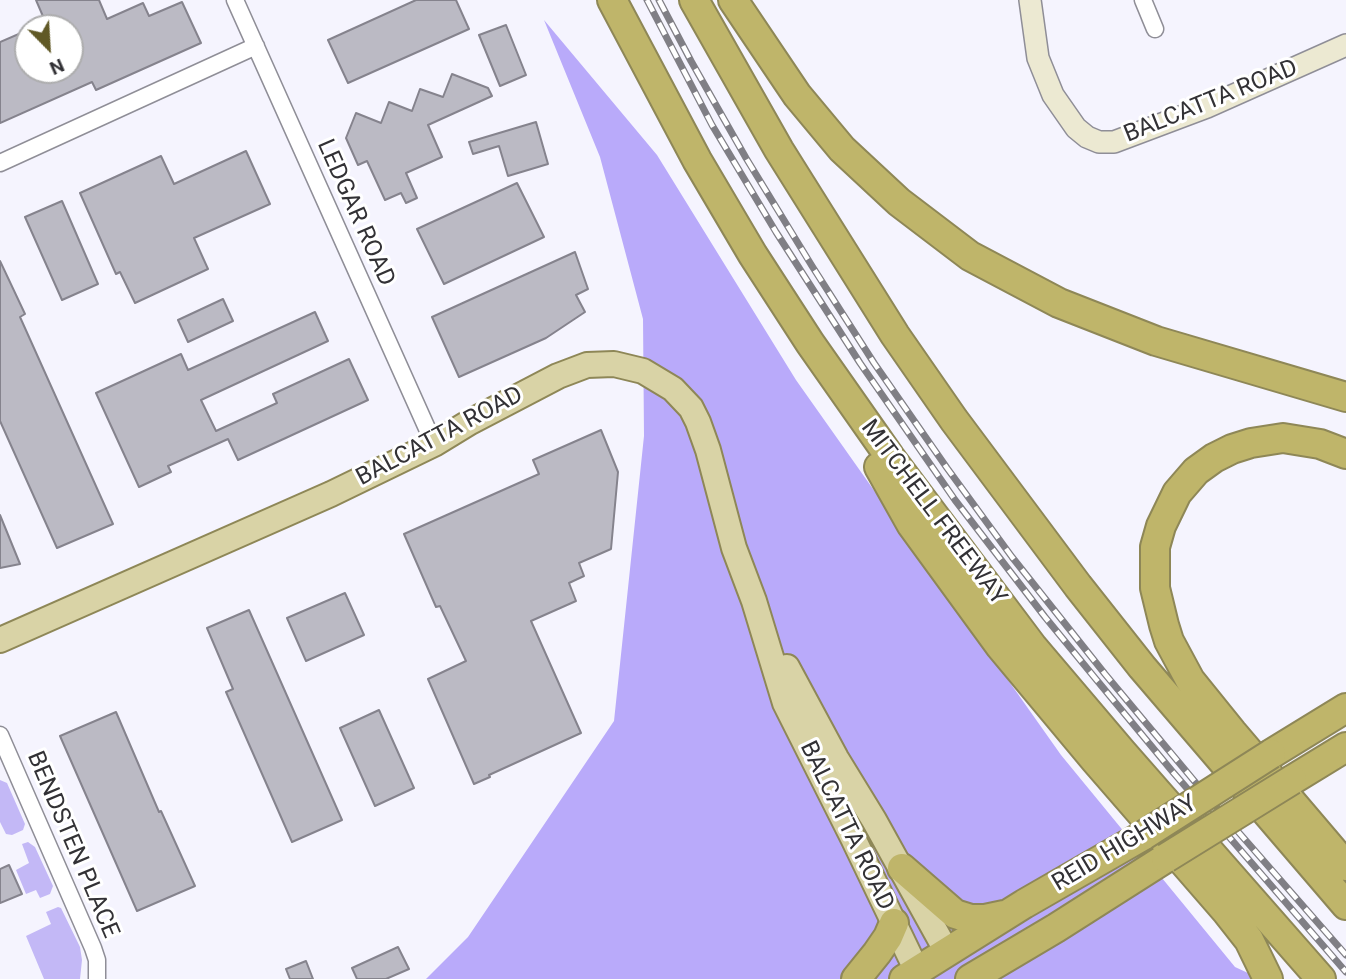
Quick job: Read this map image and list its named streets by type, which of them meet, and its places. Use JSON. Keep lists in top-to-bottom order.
{
  "streets": {
    "highway": ["MITCHELL FREEWAY", "REID HIGHWAY"],
    "main road": ["BALCATTA ROAD"],
    "street": ["LEDGAR ROAD", "BENDSTEN PLACE"]
  },
  "crossings": [
    ["BALCATTA ROAD", "LEDGAR ROAD"],
    ["BALCATTA ROAD", "REID HIGHWAY"]
  ],
  "north": "bottom right"
}
